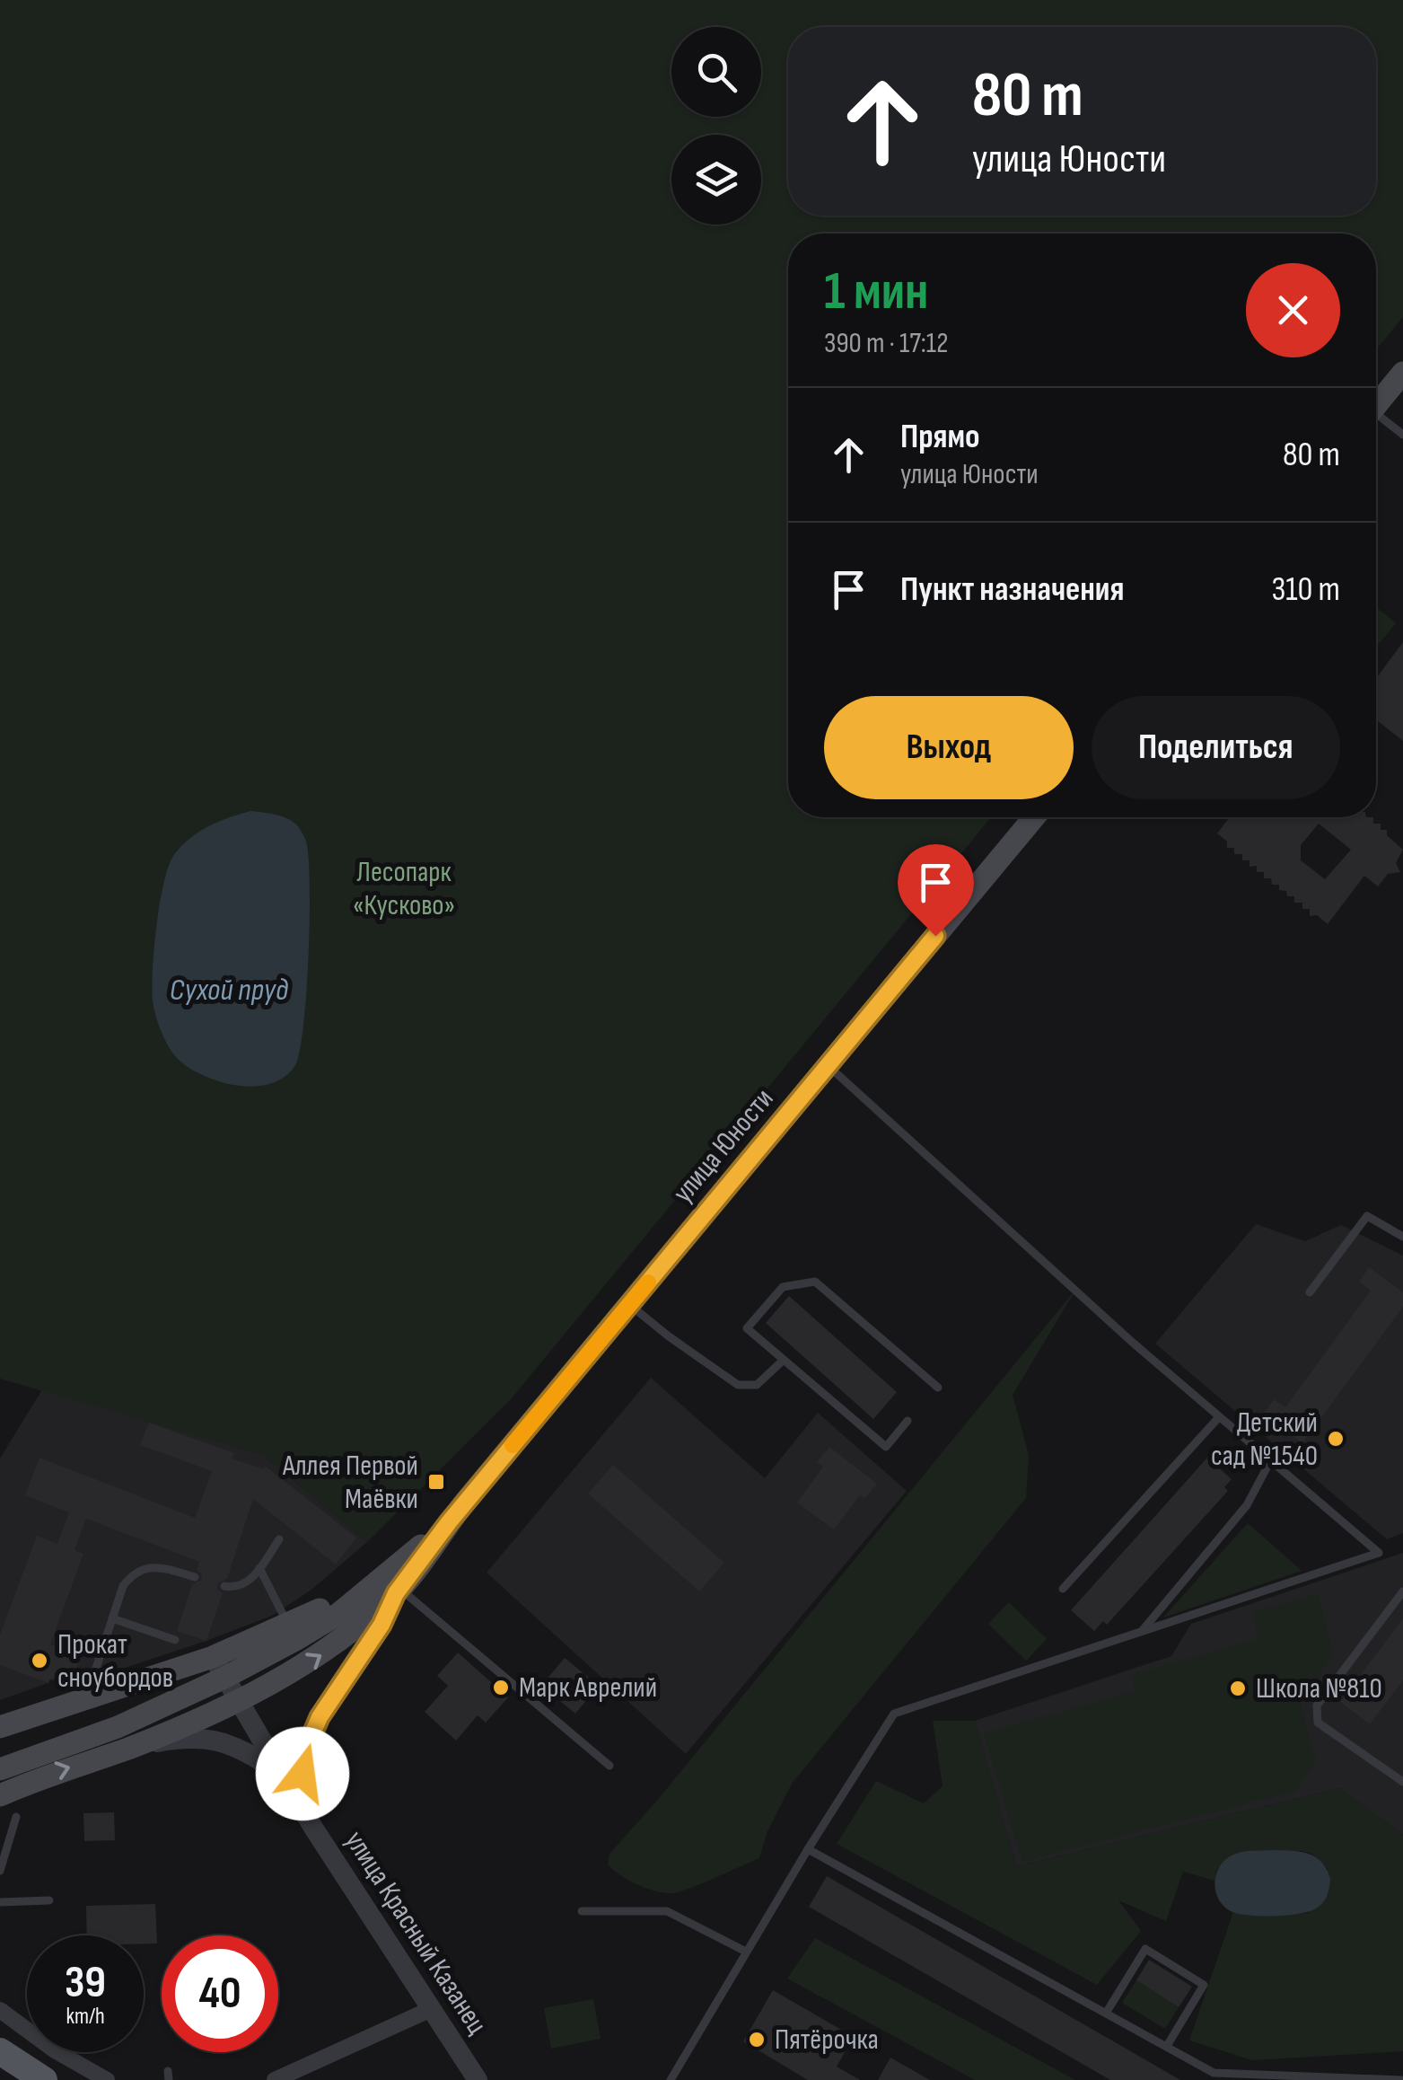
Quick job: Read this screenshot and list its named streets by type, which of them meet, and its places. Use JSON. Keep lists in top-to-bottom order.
{
  "streets": {
    "main road": ["улица Юности"],
    "street": ["улица Красный Казанец"]
  },
  "crossings": [
    ["улица Юности", "улица Красный Казанец"]
  ],
  "water": ["Сухой пруд"],
  "parks": ["Лесопарк «Кусково»"],
  "places": {
    "other": [
      "Детский сад №1540",
      "Прокат сноубордов",
      "Марк Аврелий",
      "Школа №810",
      "Пятёрочка"
    ],
    "transit": ["Аллея Первой Маёвки"]
  },
  "page": {
    "turn": ["80 m", "улица Юности"],
    "heading": ["1 мин", "390 m · 17:12"],
    "list": [
      {
        "name": "Прямо",
        "note": "улица Юности",
        "value": "80 m"
      },
      {
        "name": "Пункт назначения",
        "value": "310 m"
      }
    ],
    "buttons": ["Выход", "Поделиться"],
    "speed": "39 km/h",
    "limit": "40"
  }
}
